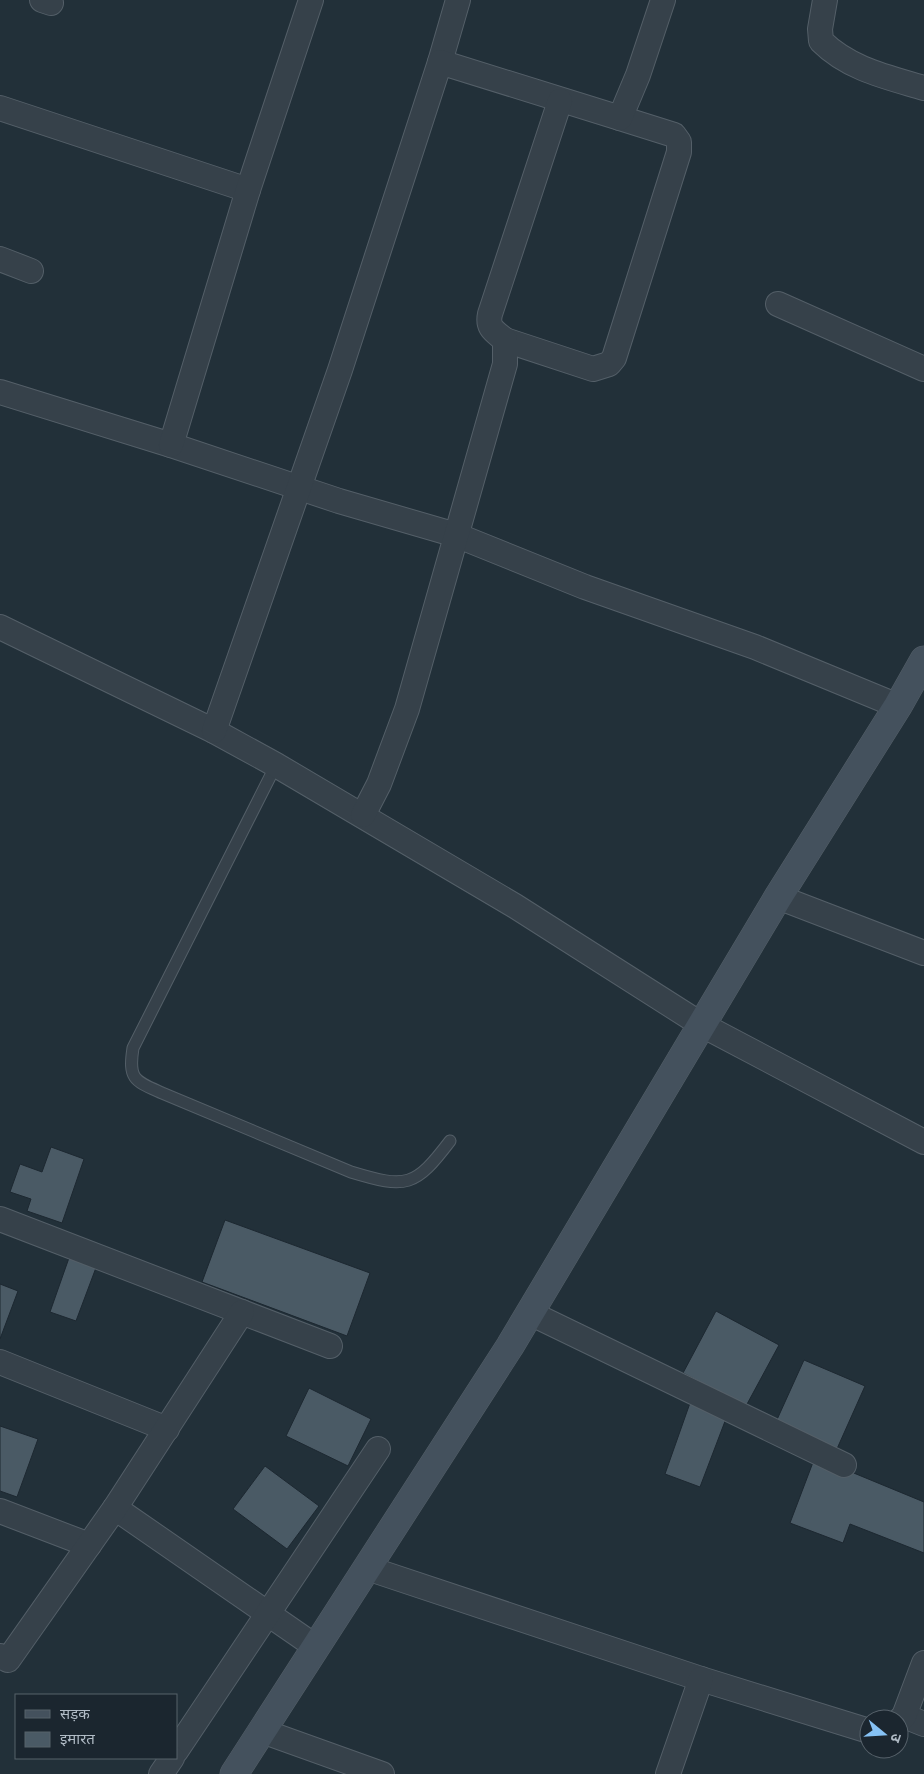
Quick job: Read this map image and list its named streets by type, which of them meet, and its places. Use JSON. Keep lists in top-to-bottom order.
{
  "legend": ["सड़क", "इमारत"],
  "north": "right"
}
